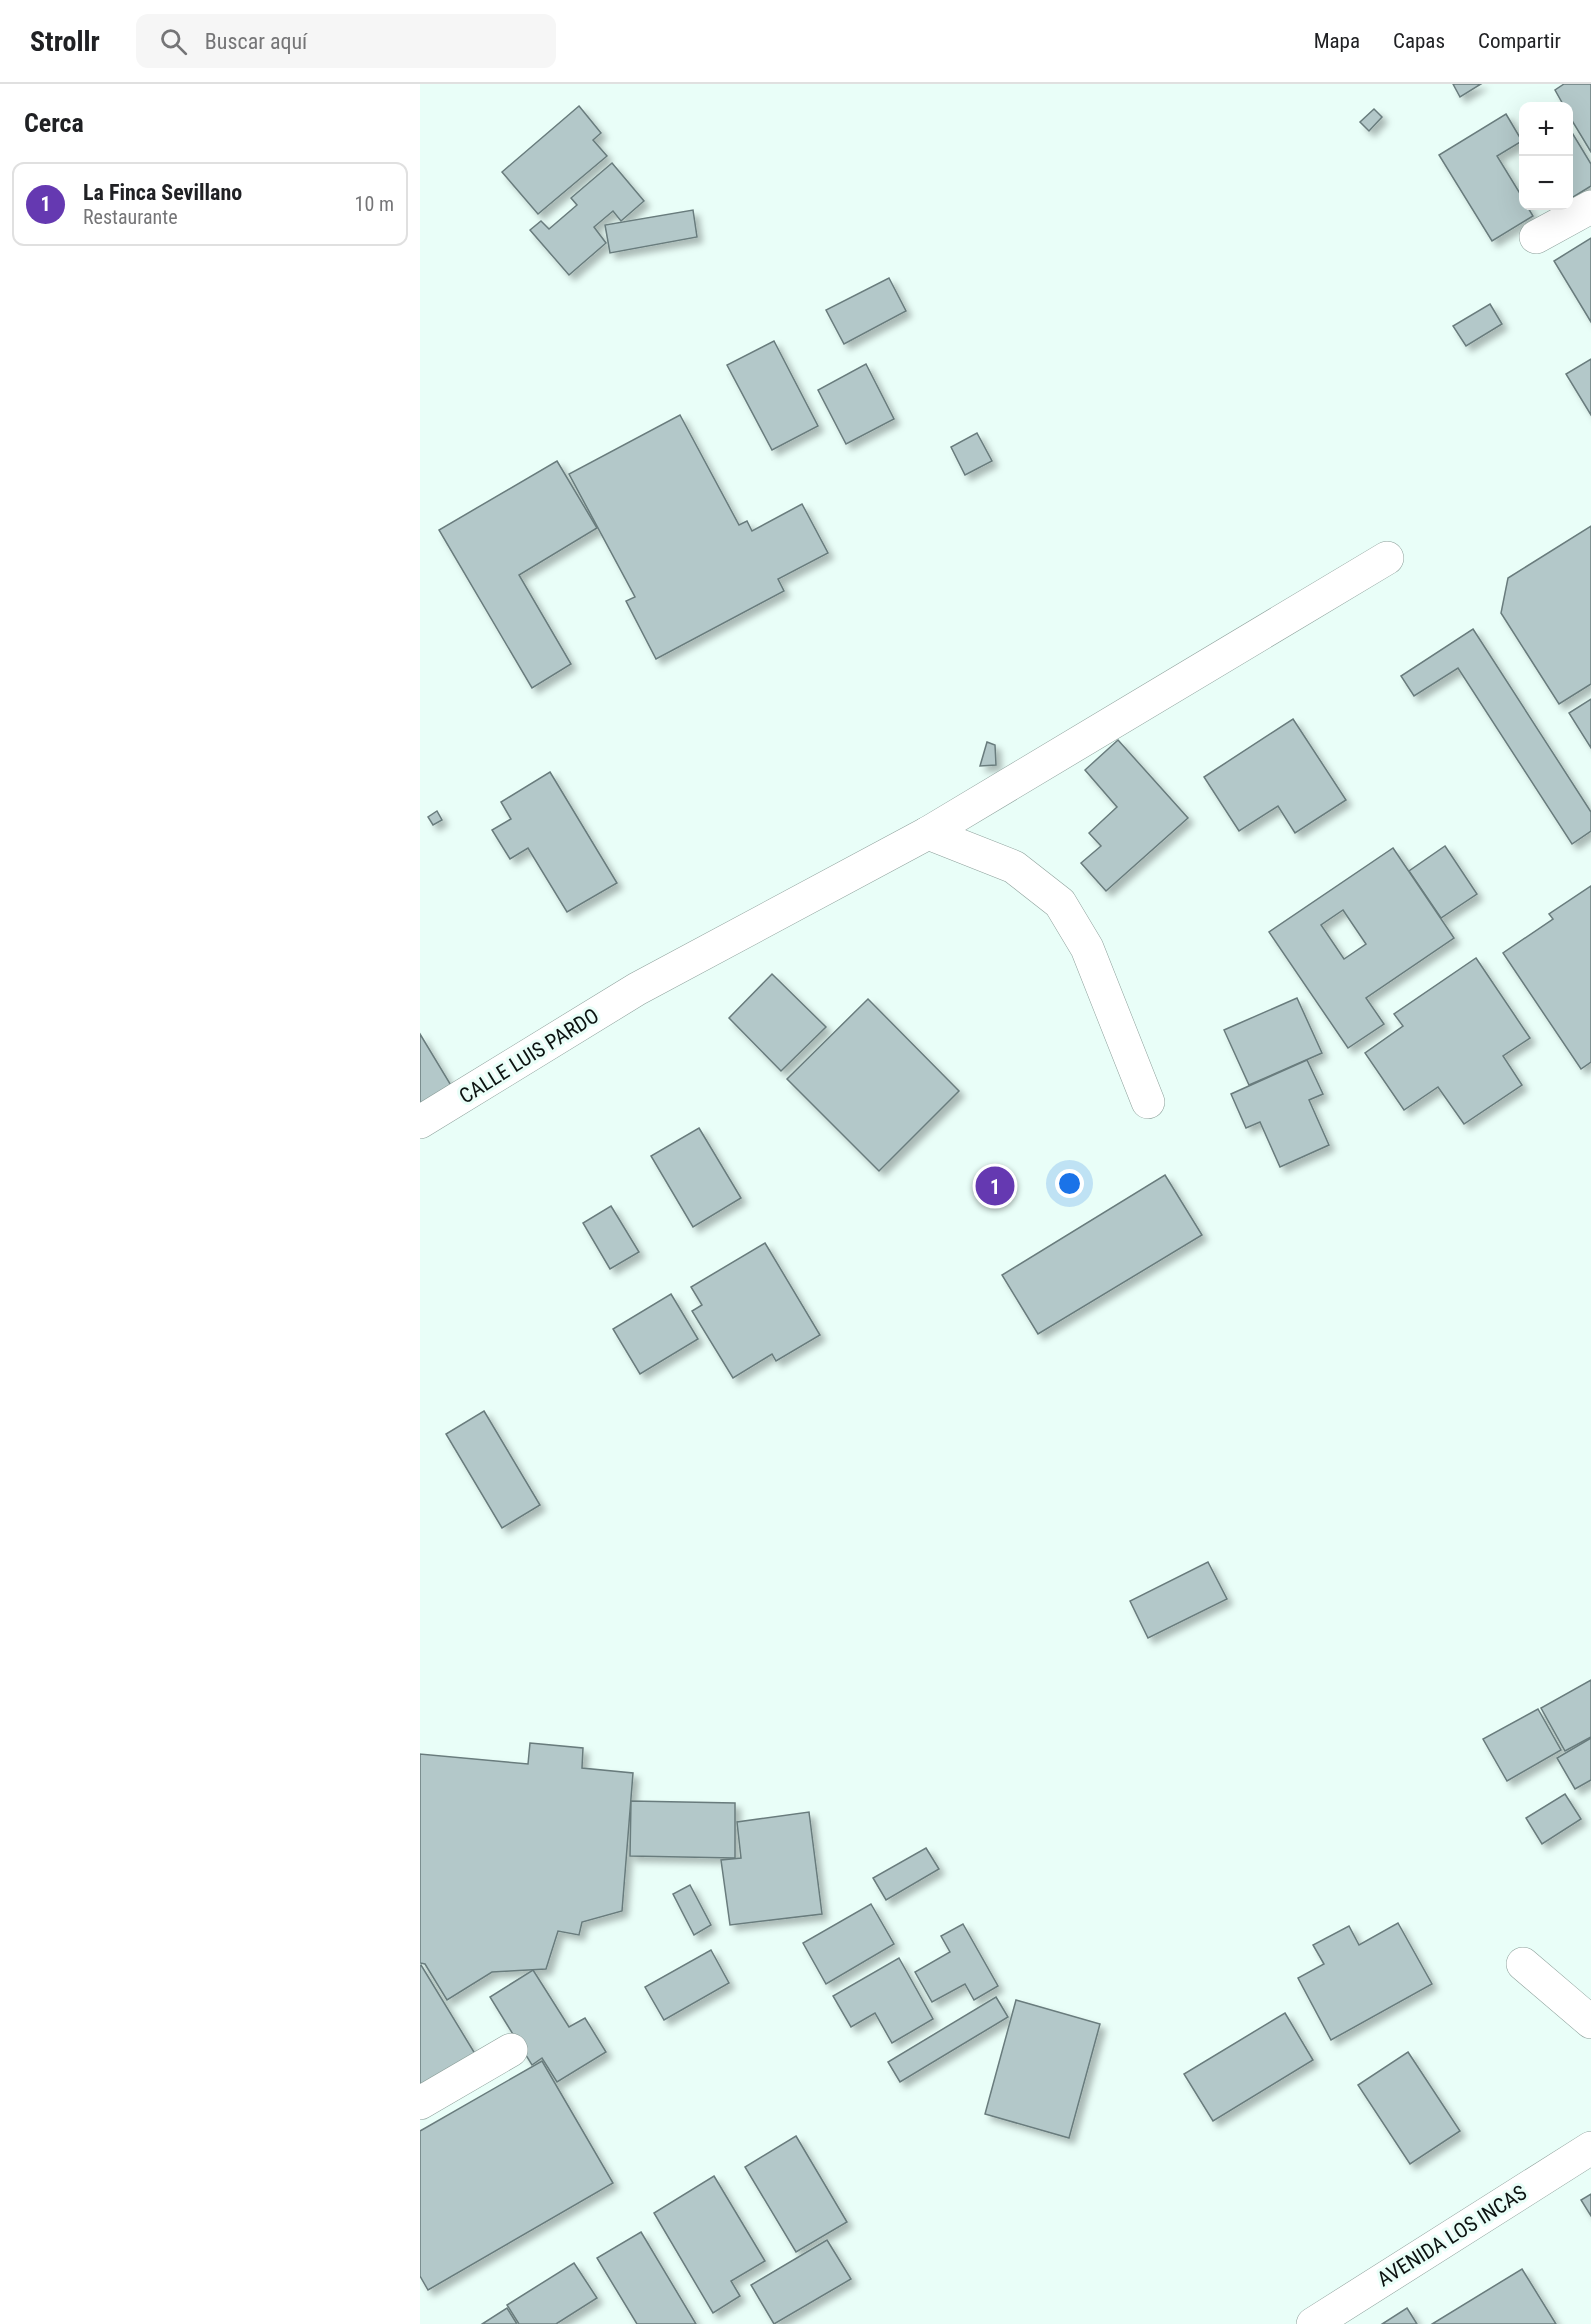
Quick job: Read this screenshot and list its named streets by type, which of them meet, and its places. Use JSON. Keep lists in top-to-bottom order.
{
  "streets": {
    "street": ["CALLE LUIS PARDO", "AVENIDA LOS INCAS"]
  },
  "page": {
    "header": "Strollr",
    "search": "Buscar aquí",
    "nav": ["Mapa", "Capas", "Compartir"],
    "heading": "Cerca",
    "map_buttons": ["+", "−"],
    "list": [
      {
        "mark": "1",
        "name": "La Finca Sevillano",
        "note": "Restaurante",
        "value": "10 m"
      }
    ],
    "pins": "1"
  }
}
